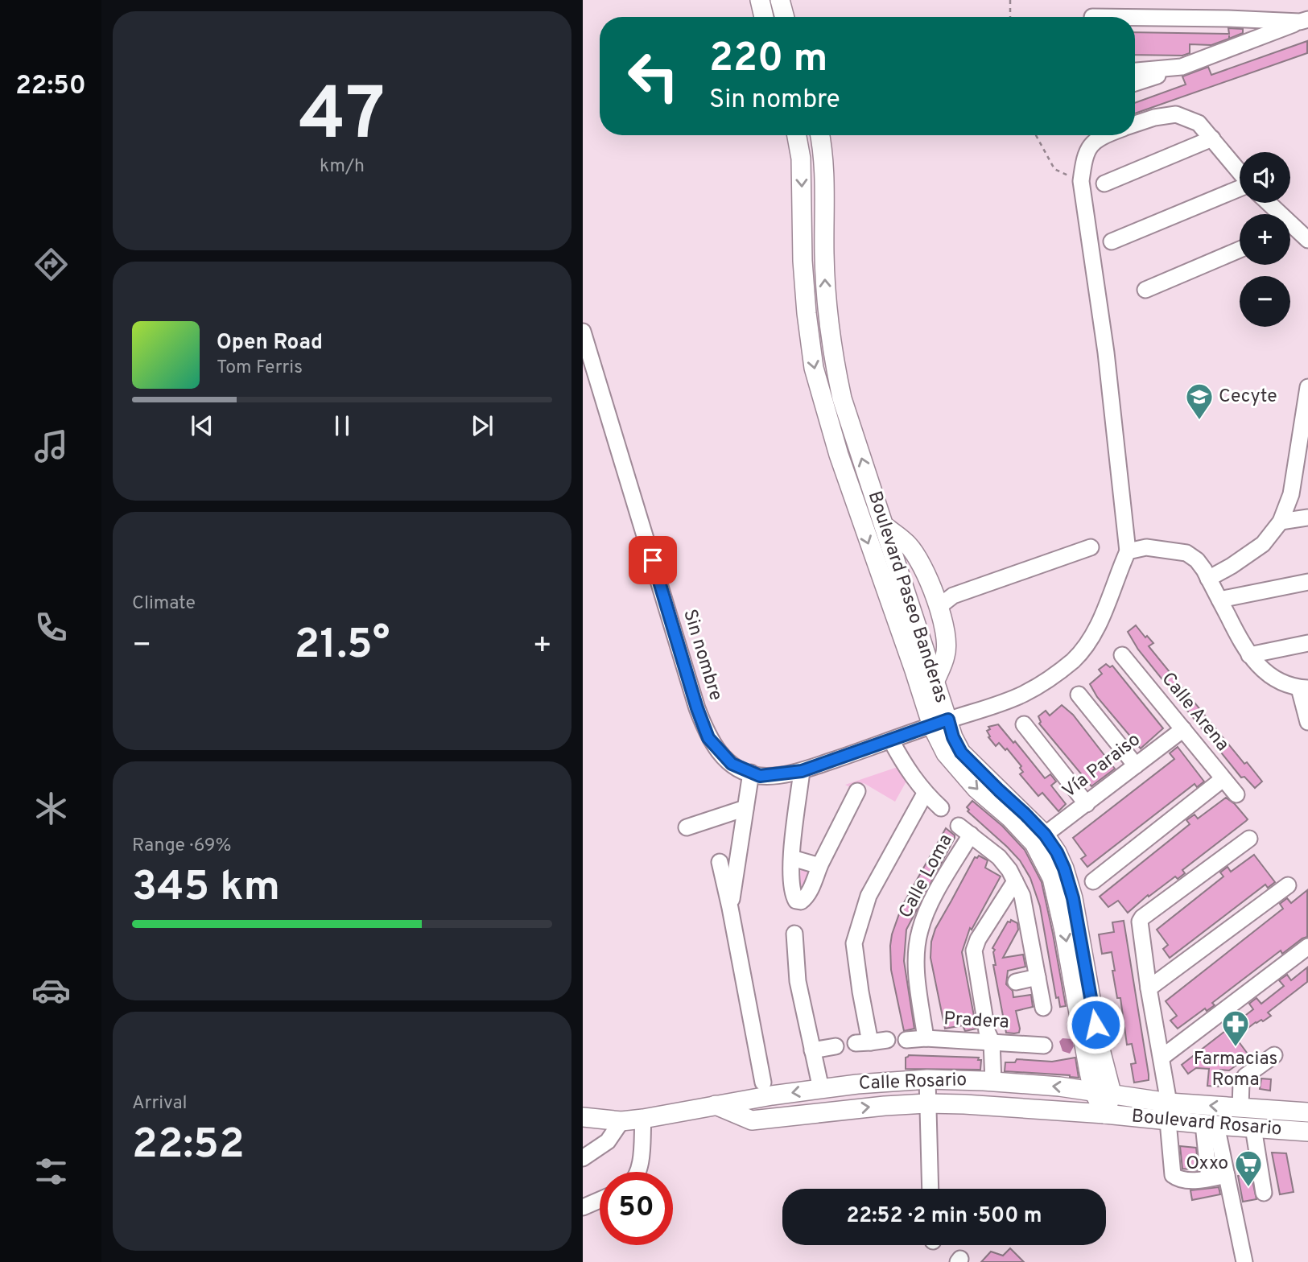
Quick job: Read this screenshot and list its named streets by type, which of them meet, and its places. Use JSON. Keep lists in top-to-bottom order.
{
  "streets": {
    "main road": ["Boulevard Paseo Banderas", "Calle Rosario", "Boulevard Rosario"],
    "street": [
      "Sin nombre",
      "Calle Arena",
      "Vía Paraiso",
      "Calle Loma",
      "Pradera"
    ]
  },
  "crossings": [
    ["Boulevard Paseo Banderas", "Sin nombre"],
    ["Boulevard Paseo Banderas", "Vía Paraiso"],
    ["Boulevard Paseo Banderas", "Calle Rosario"],
    ["Boulevard Paseo Banderas", "Boulevard Rosario"],
    ["Calle Arena", "Vía Paraiso"],
    ["Calle Loma", "Pradera"],
    ["Calle Rosario", "Boulevard Rosario"]
  ],
  "places": {
    "school or university": ["Cecyte"],
    "pharmacy": ["Farmacias Roma"],
    "supermarket": ["Oxxo"]
  },
  "page": {
    "tabs": "22:50",
    "tile": [
      ["47", "km/h"],
      "Climate",
      ["Range · 69%", "345 km"],
      ["Arrival", "22:52"]
    ],
    "turn": ["220 m", "Sin nombre"],
    "map_buttons": ["+", "−"],
    "song": ["Open Road", "Tom Ferris"],
    "heat": ["−", "21.5°", "+"],
    "limit": "50",
    "trip": "22:52 · 2 min · 500 m"
  }
}
